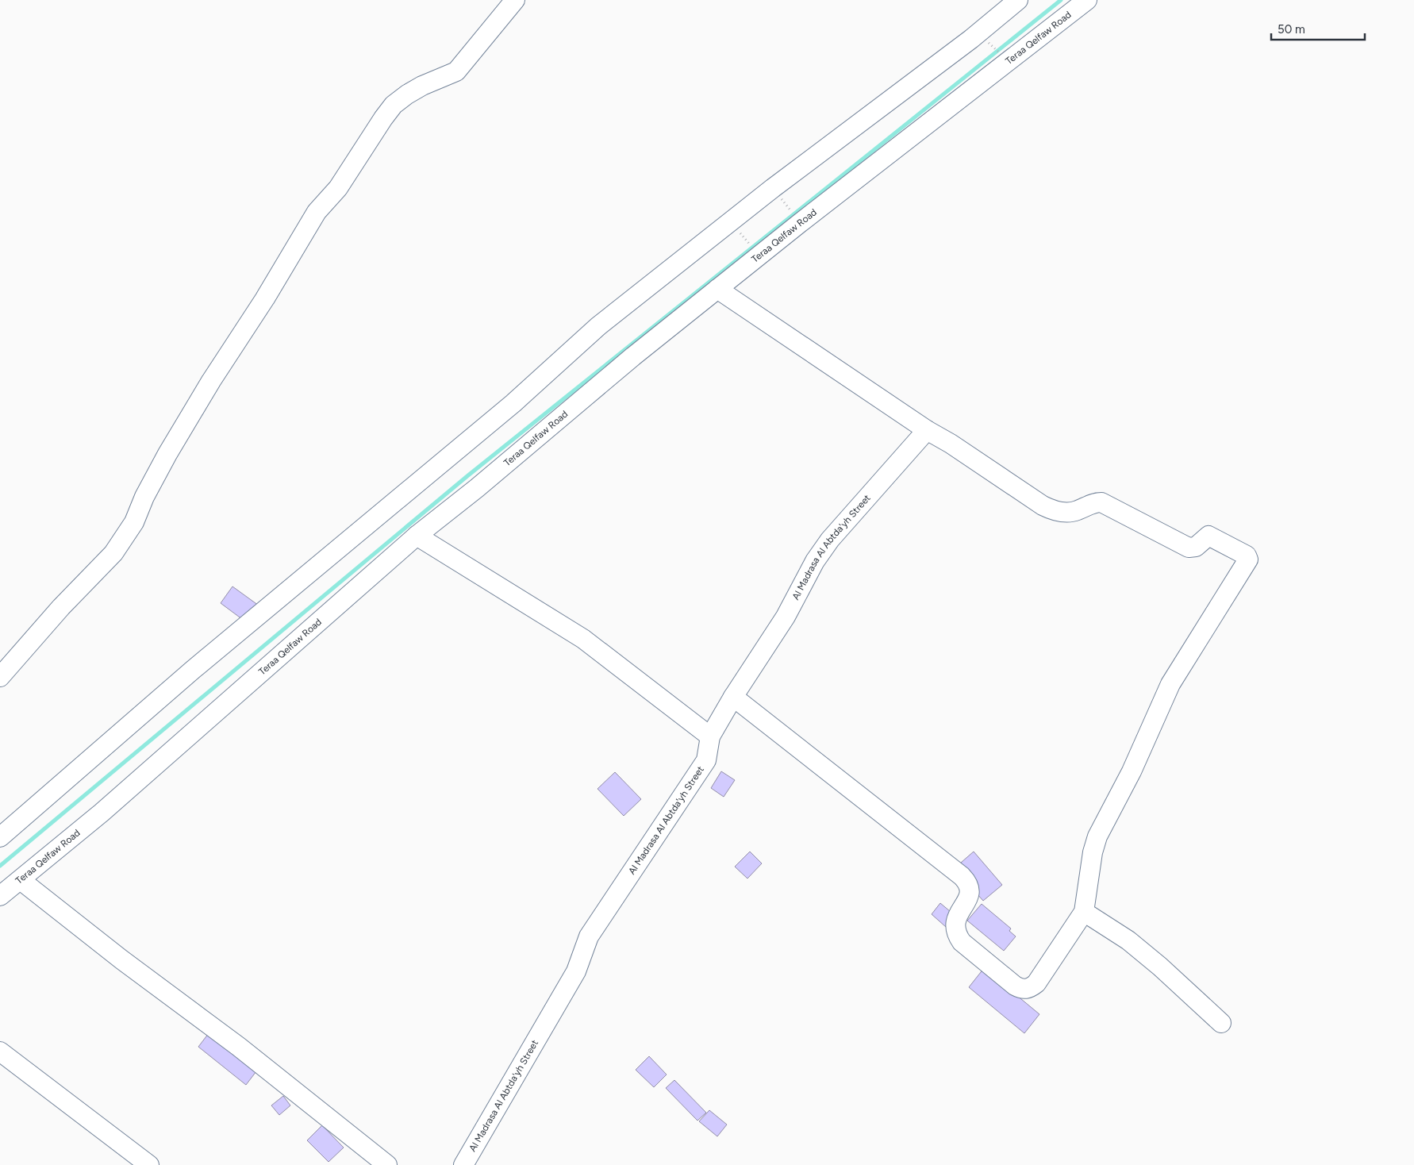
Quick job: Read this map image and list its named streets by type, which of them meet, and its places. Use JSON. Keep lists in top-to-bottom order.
{
  "streets": {
    "street": ["Teraa Qelfaw Road", "Al Madrasa Al Abtda'yh Street"]
  },
  "scale_bar": "50 m"
}
